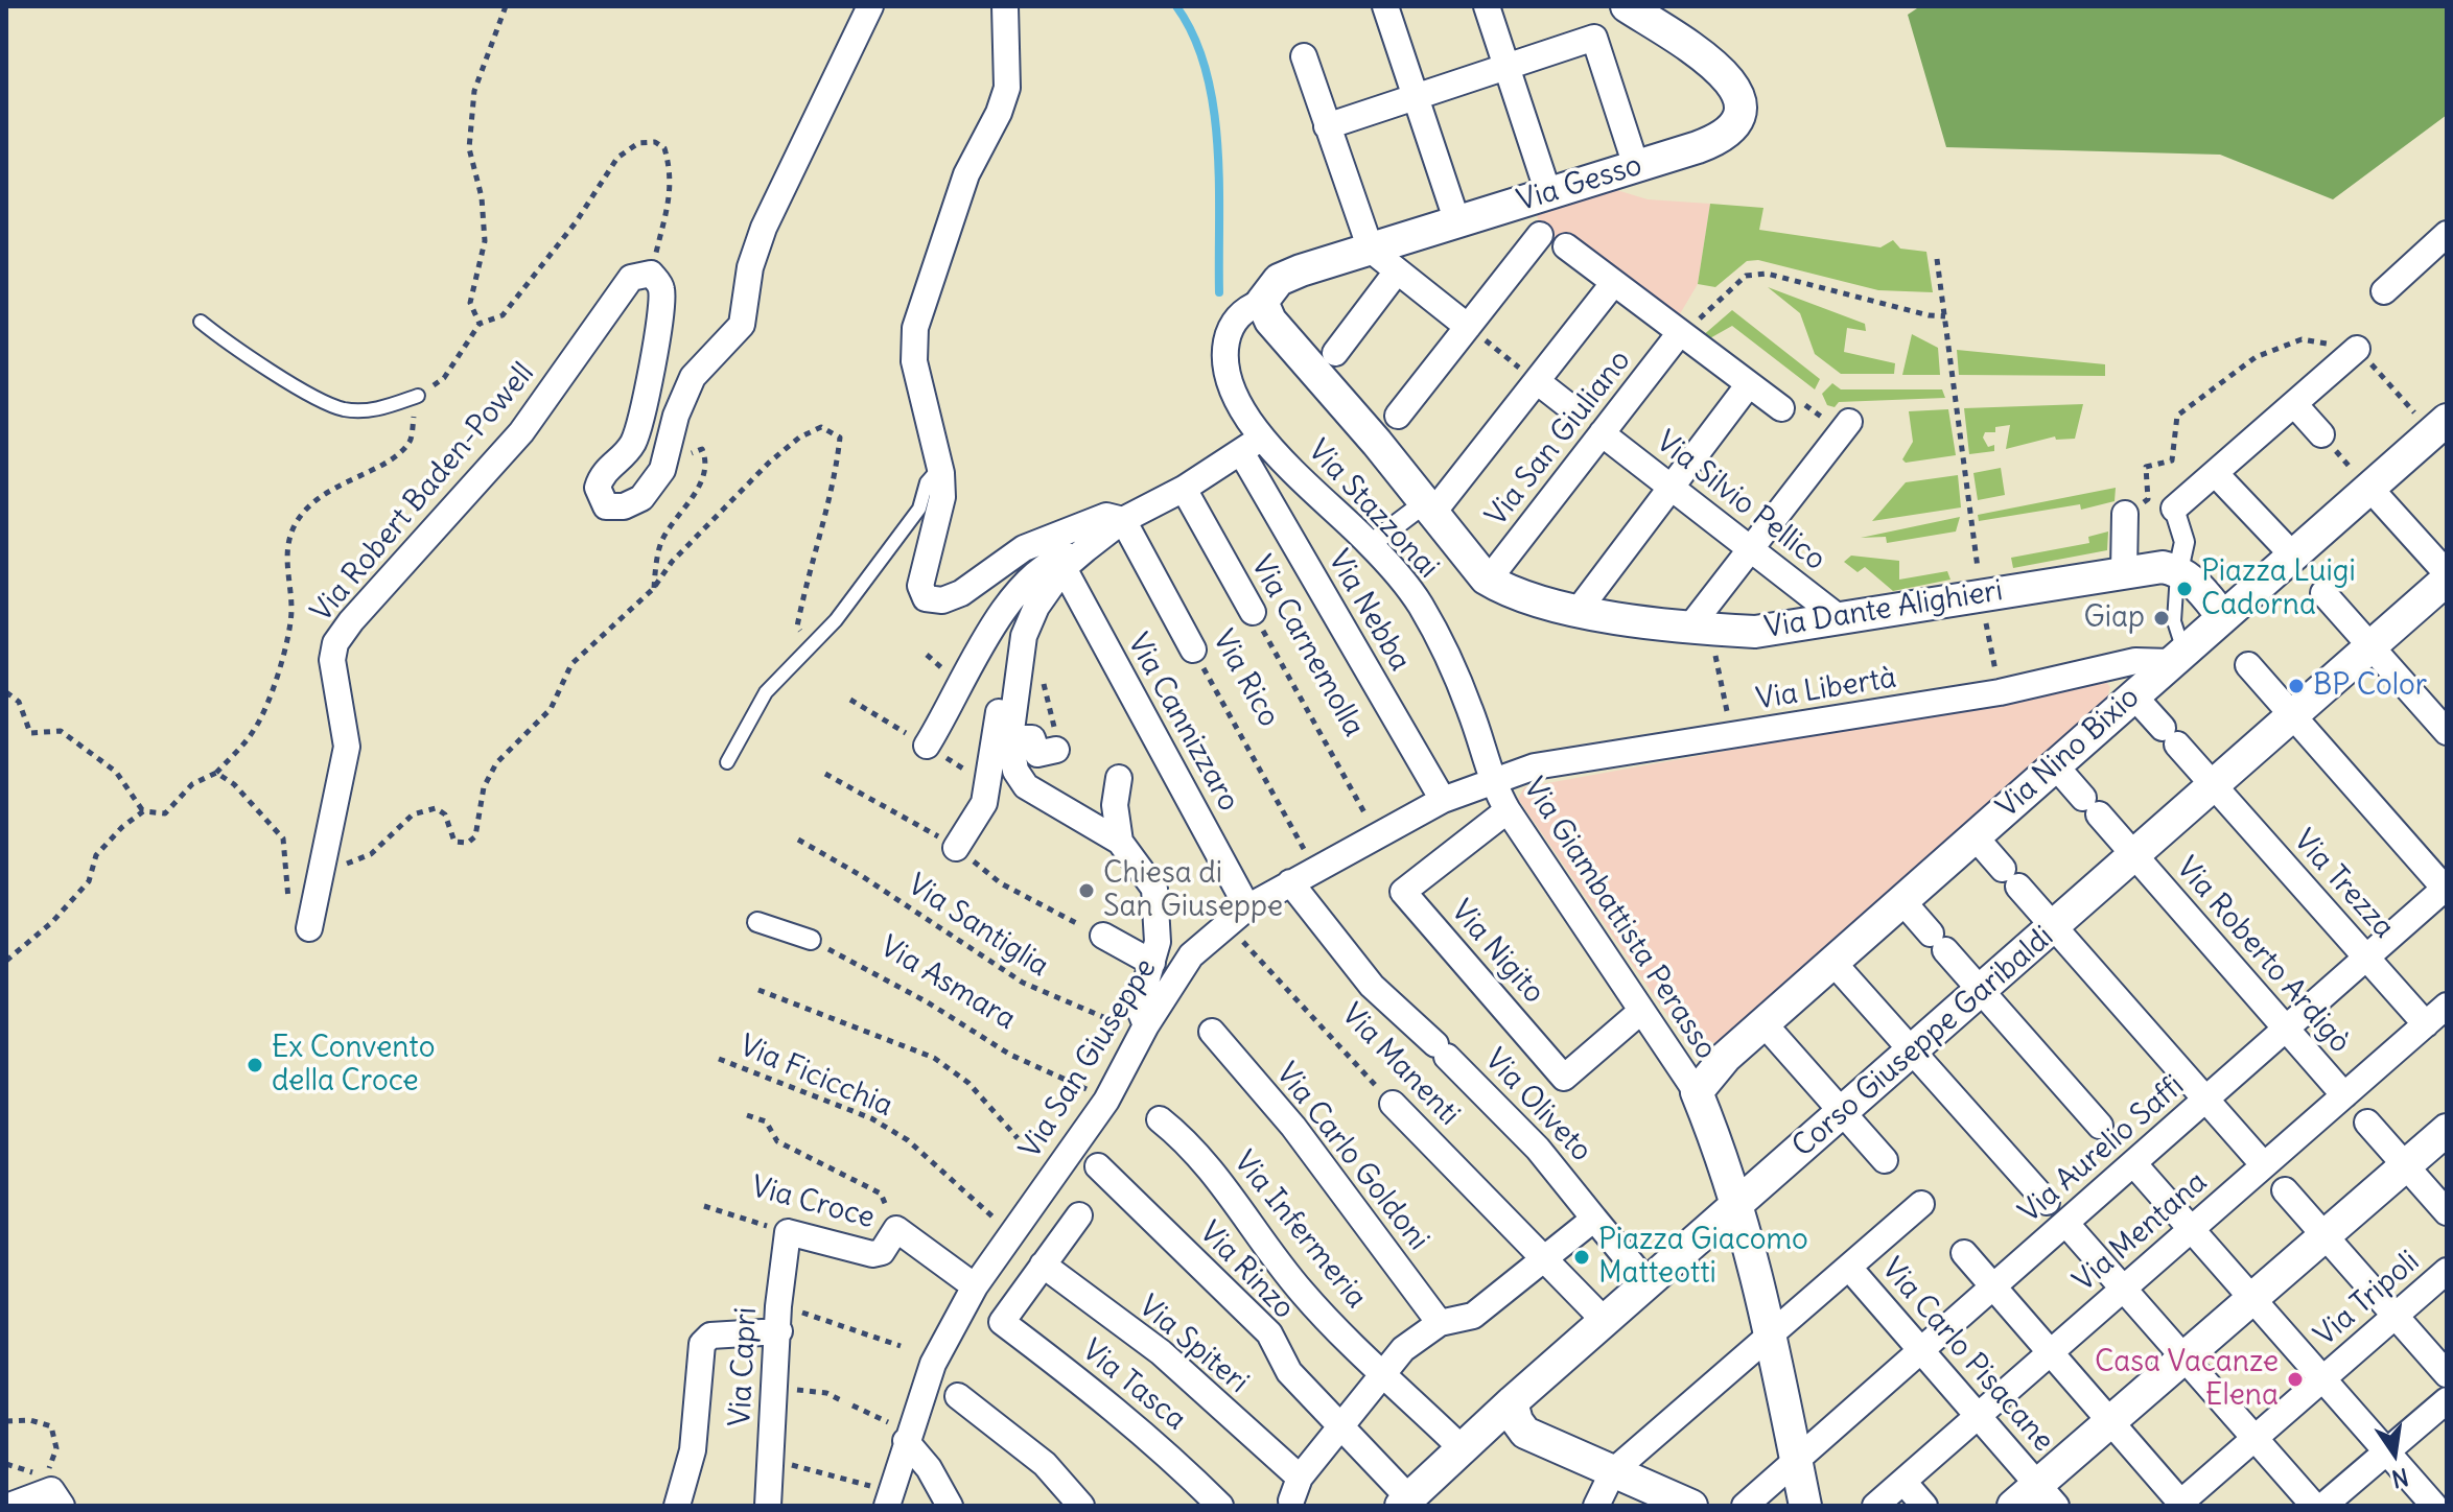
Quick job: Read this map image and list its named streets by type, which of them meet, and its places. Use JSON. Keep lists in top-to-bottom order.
{
  "streets": {
    "street": [
      "Via Gesso",
      "Via San Giuliano",
      "Via Robert Baden-Powell",
      "Via Silvio Pellico",
      "Via Stazzonai",
      "Via Dante Alighieri",
      "Via Nebba",
      "Via Carnemolla",
      "Via Rico",
      "Via Libertà",
      "Via Cannizzaro",
      "Via Nino Bixio",
      "Via Trezza",
      "Via Giambattista Perasso",
      "Via Nigito",
      "Via Roberto Ardigò",
      "Corso Giuseppe Garibaldi",
      "Via San Giuseppe",
      "Via Manenti",
      "Via Oliveto",
      "Via Aurelio Saffi",
      "Via Carlo Goldoni",
      "Via Croce",
      "Via Infermeria",
      "Via Mentana",
      "Via Rinzo",
      "Via Tripoli",
      "Via Spiteri",
      "Via Carlo Pisacane",
      "Via Capri",
      "Via Tasca"
    ],
    "path": ["Via Santiglia", "Via Asmara", "Via Ficicchia"]
  },
  "crossings": [
    ["Via Gesso", "Via Stazzonai"],
    ["Via Gesso", "Via Dante Alighieri"],
    ["Via San Giuliano", "Via Silvio Pellico"],
    ["Via San Giuliano", "Via Dante Alighieri"],
    ["Via Silvio Pellico", "Via Dante Alighieri"],
    ["Via Stazzonai", "Via Dante Alighieri"],
    ["Via Stazzonai", "Via Nebba"],
    ["Via Stazzonai", "Via Libertà"],
    ["Via Stazzonai", "Via Giambattista Perasso"],
    ["Via Stazzonai", "Via San Giuseppe"],
    ["Via Nebba", "Via San Giuseppe"],
    ["Via Carnemolla", "Via San Giuseppe"],
    ["Via Rico", "Via San Giuseppe"],
    ["Via Libertà", "Via Nino Bixio"],
    ["Via Libertà", "Via Giambattista Perasso"],
    ["Via Libertà", "Via San Giuseppe"],
    ["Via Cannizzaro", "Via San Giuseppe"],
    ["Via Nino Bixio", "Via Trezza"],
    ["Via Nino Bixio", "Via Giambattista Perasso"],
    ["Via Nino Bixio", "Via Roberto Ardigò"],
    ["Via Trezza", "Corso Giuseppe Garibaldi"],
    ["Via Trezza", "Via Aurelio Saffi"],
    ["Via Trezza", "Via Mentana"],
    ["Via Giambattista Perasso", "Via Nigito"],
    ["Via Giambattista Perasso", "Via San Giuseppe"],
    ["Via Santiglia", "Via San Giuseppe"],
    ["Via Roberto Ardigò", "Corso Giuseppe Garibaldi"],
    ["Via Roberto Ardigò", "Via Aurelio Saffi"],
    ["Via Roberto Ardigò", "Via Mentana"],
    ["Via Asmara", "Via San Giuseppe"],
    ["Corso Giuseppe Garibaldi", "Via Manenti"],
    ["Corso Giuseppe Garibaldi", "Via Oliveto"],
    ["Corso Giuseppe Garibaldi", "Via Infermeria"],
    ["Corso Giuseppe Garibaldi", "Via Rinzo"],
    ["Via San Giuseppe", "Via Manenti"],
    ["Via San Giuseppe", "Via Ficicchia"],
    ["Via San Giuseppe", "Via Oliveto"],
    ["Via San Giuseppe", "Via Croce"],
    ["Via Aurelio Saffi", "Via Carlo Pisacane"],
    ["Via Croce", "Via Capri"],
    ["Via Mentana", "Via Carlo Pisacane"],
    ["Via Spiteri", "Via Tasca"]
  ],
  "places": [
    "Piazza Luigi Cadorna",
    "Giap",
    "BP Color",
    "Chiesa di San Giuseppe",
    "Ex Convento della Croce",
    "Piazza Giacomo Matteotti",
    "Casa Vacanze Elena"
  ],
  "north": "bottom"
}
